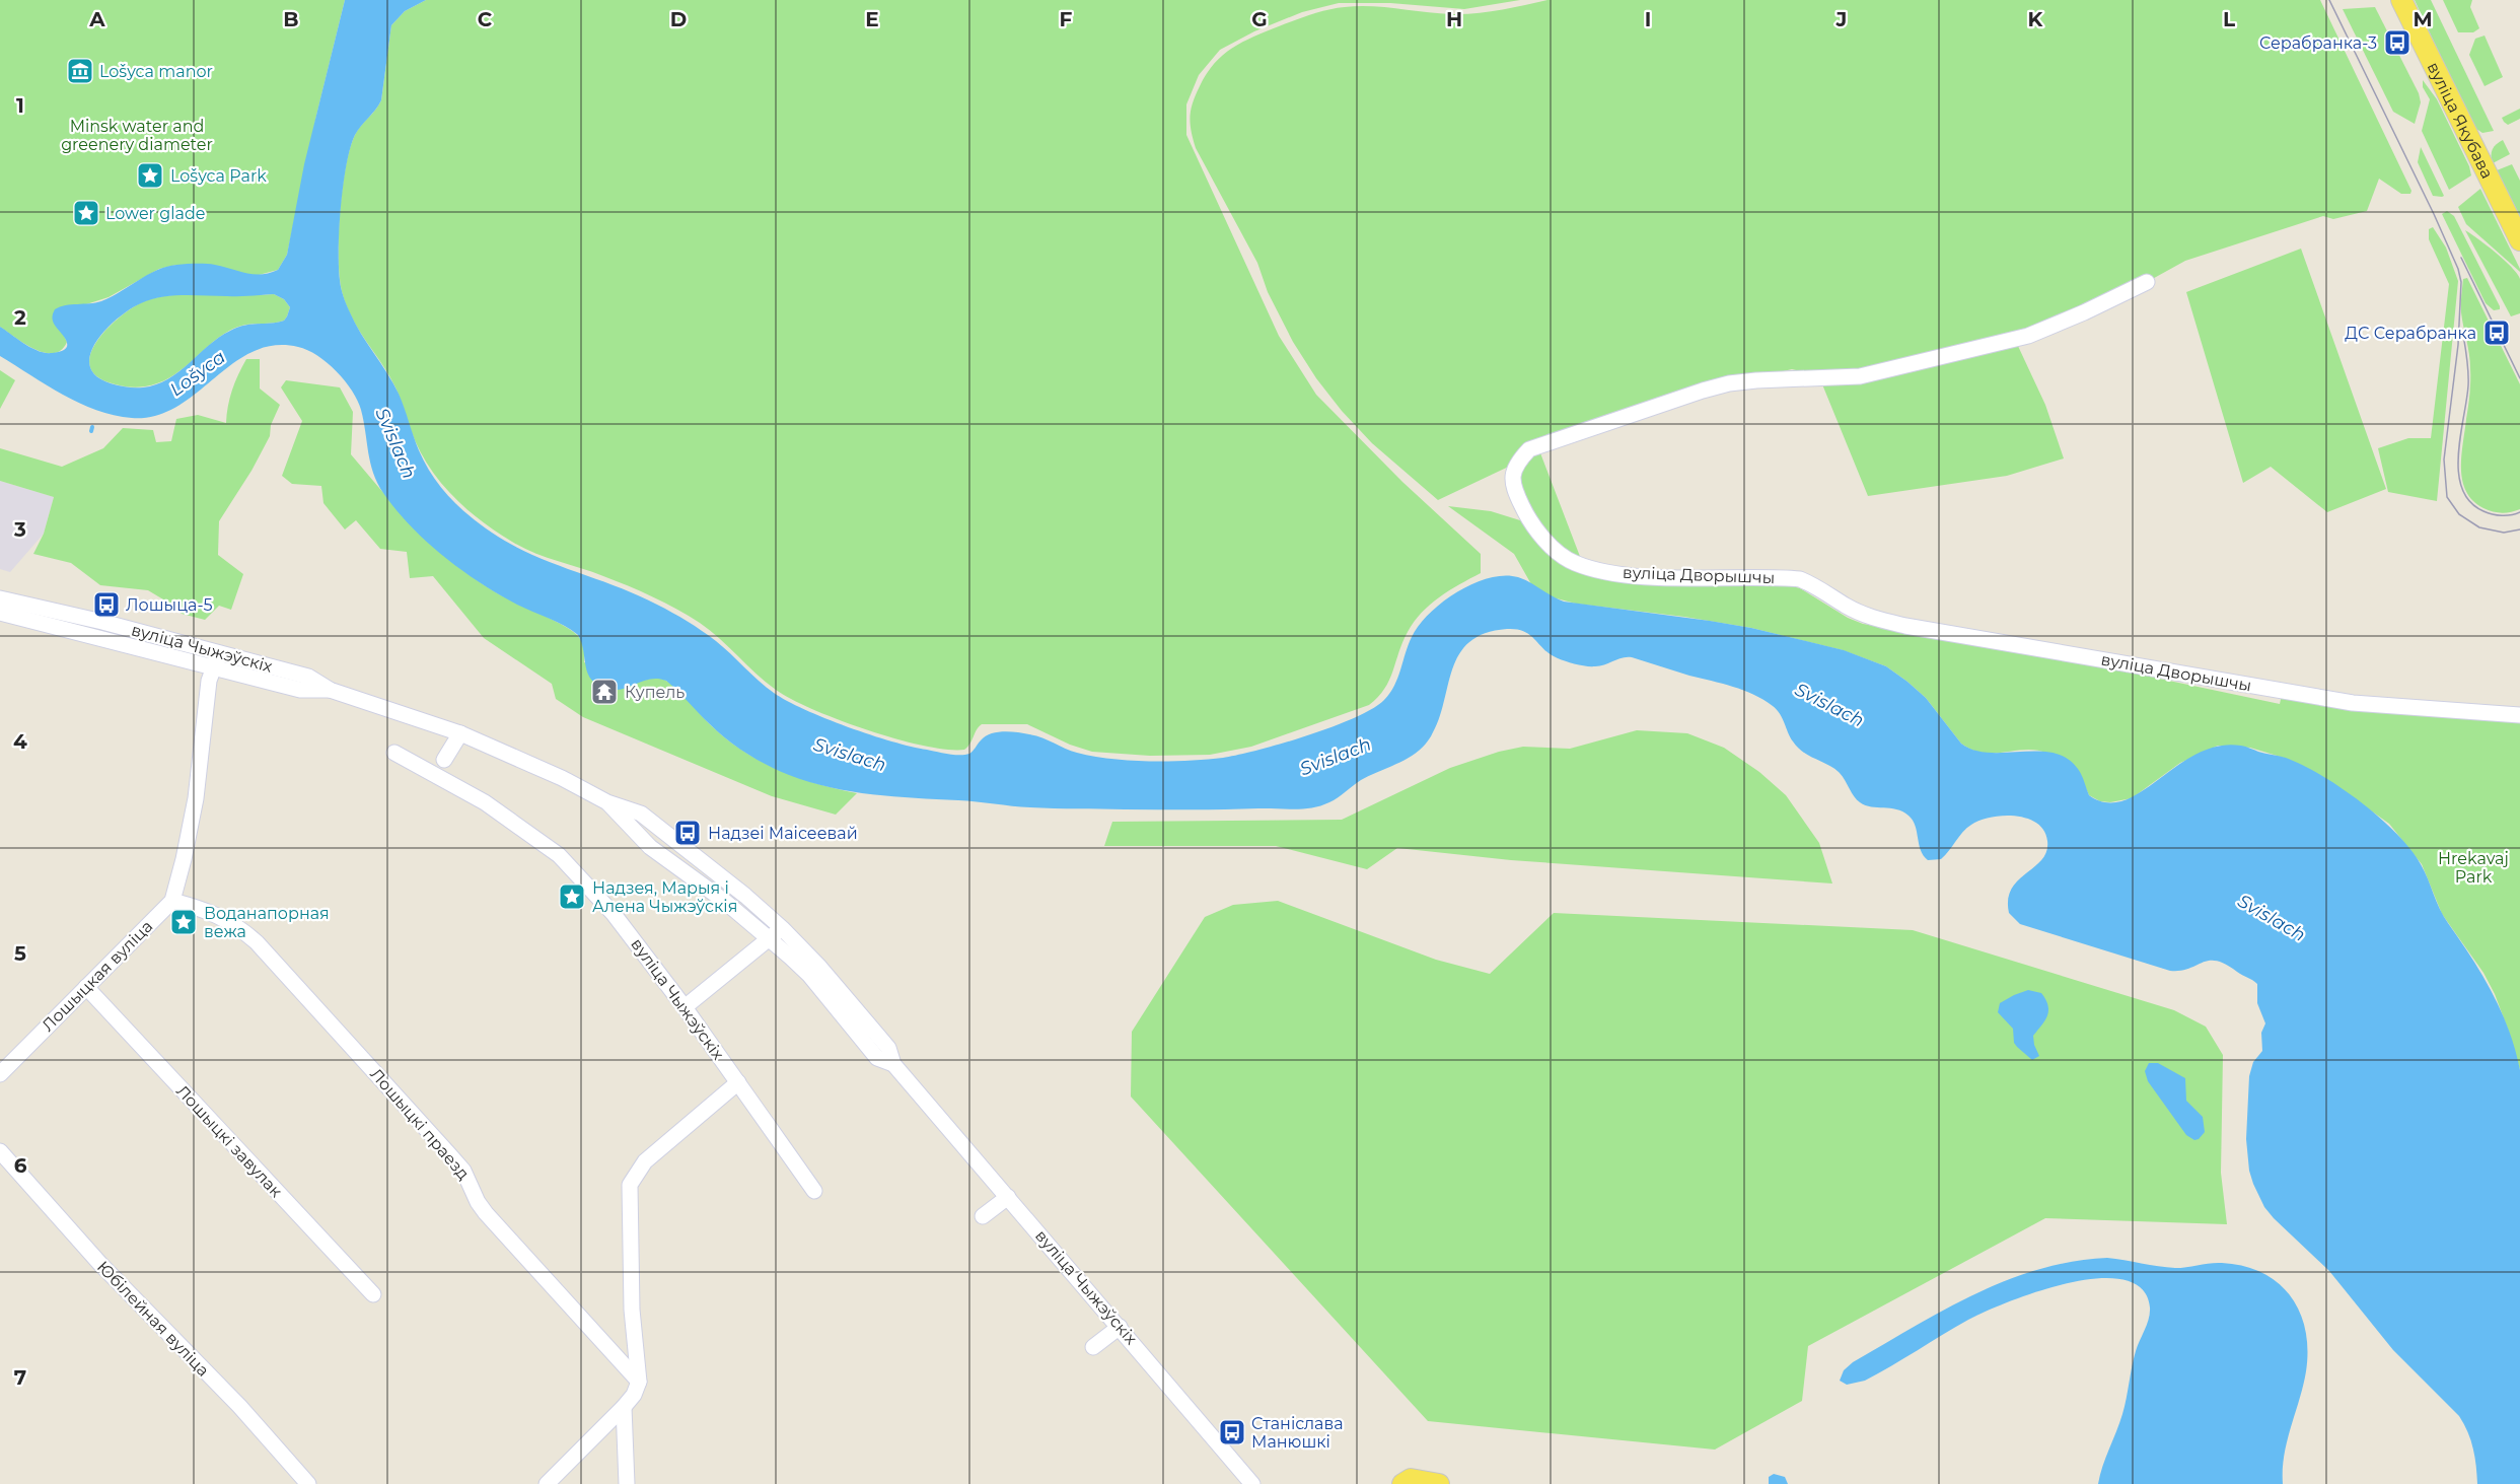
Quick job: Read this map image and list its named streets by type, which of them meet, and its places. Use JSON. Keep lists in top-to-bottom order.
{
  "streets": {
    "main road": ["вуліца Якубава"],
    "street": [
      "вуліца Дворышчы",
      "вуліца Чыжэўскіх",
      "Лошыцкая вуліца",
      "Лошыцкі праезд",
      "Лошыцкі завулак",
      "Юбілейная вуліца"
    ]
  },
  "crossings": [
    ["вуліца Чыжэўскіх", "Лошыцкая вуліца"],
    ["Лошыцкая вуліца", "Лошыцкі праезд"],
    ["Лошыцкая вуліца", "Лошыцкі завулак"]
  ],
  "water": ["Lošyca", "Svislach"],
  "parks": ["Minsk water and greenery diameter", "Hrekavaj Park"],
  "places": {
    "bus stop": [
      "Серабранка-3",
      "ДС Серабранка",
      "Лошыца-5",
      "Надзеі Маісеевай",
      "Станіслава Манюшкі"
    ],
    "museum": ["Lošyca manor"],
    "place": [
      "Lošyca Park",
      "Lower glade",
      "Надзея, Марыя і Алена Чыжэўскія",
      "Воданапорная вежа"
    ],
    "temple": ["Купель"]
  },
  "grid": {
    "columns": [
      "A",
      "B",
      "C",
      "D",
      "E",
      "F",
      "G",
      "H",
      "I",
      "J",
      "K",
      "L",
      "M"
    ],
    "rows": [
      "1",
      "2",
      "3",
      "4",
      "5",
      "6",
      "7"
    ]
  }
}
